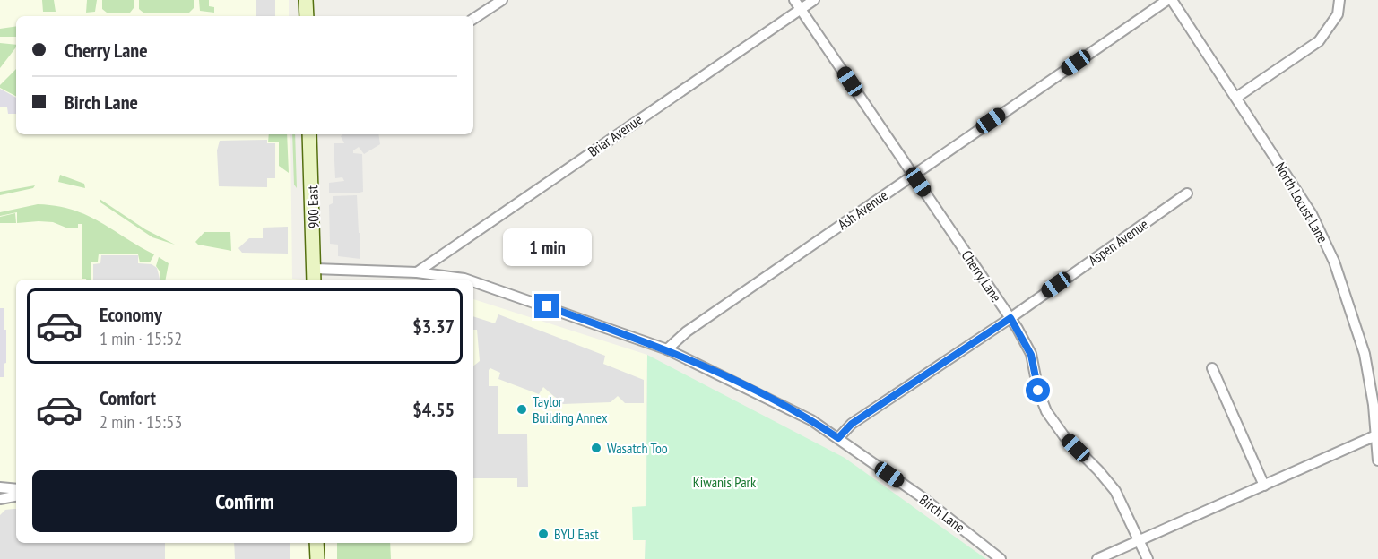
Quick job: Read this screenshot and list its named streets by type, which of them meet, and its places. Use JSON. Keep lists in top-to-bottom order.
{
  "streets": {
    "main road": ["900 East"],
    "street": [
      "Briar Avenue",
      "North Locust Lane",
      "Ash Avenue",
      "Aspen Avenue",
      "Cherry Lane",
      "Birch Lane"
    ]
  },
  "crossings": [
    ["Briar Avenue", "Cherry Lane"],
    ["Briar Avenue", "Birch Lane"],
    ["North Locust Lane", "Ash Avenue"],
    ["900 East", "Birch Lane"],
    ["Ash Avenue", "Cherry Lane"],
    ["Ash Avenue", "Birch Lane"],
    ["Aspen Avenue", "Cherry Lane"],
    ["Aspen Avenue", "Birch Lane"]
  ],
  "parks": ["Kiwanis Park"],
  "places": ["Taylor Building Annex", "Wasatch Too", "BYU East"],
  "page": {
    "banner": ["Cherry Lane", "Birch Lane"],
    "bubble": "1 min",
    "list": [
      {
        "name": "Economy",
        "note": "1 min · 15:52",
        "value": "$3.37"
      },
      {
        "name": "Comfort",
        "note": "2 min · 15:53",
        "value": "$4.55"
      }
    ],
    "buttons": "Confirm"
  }
}
